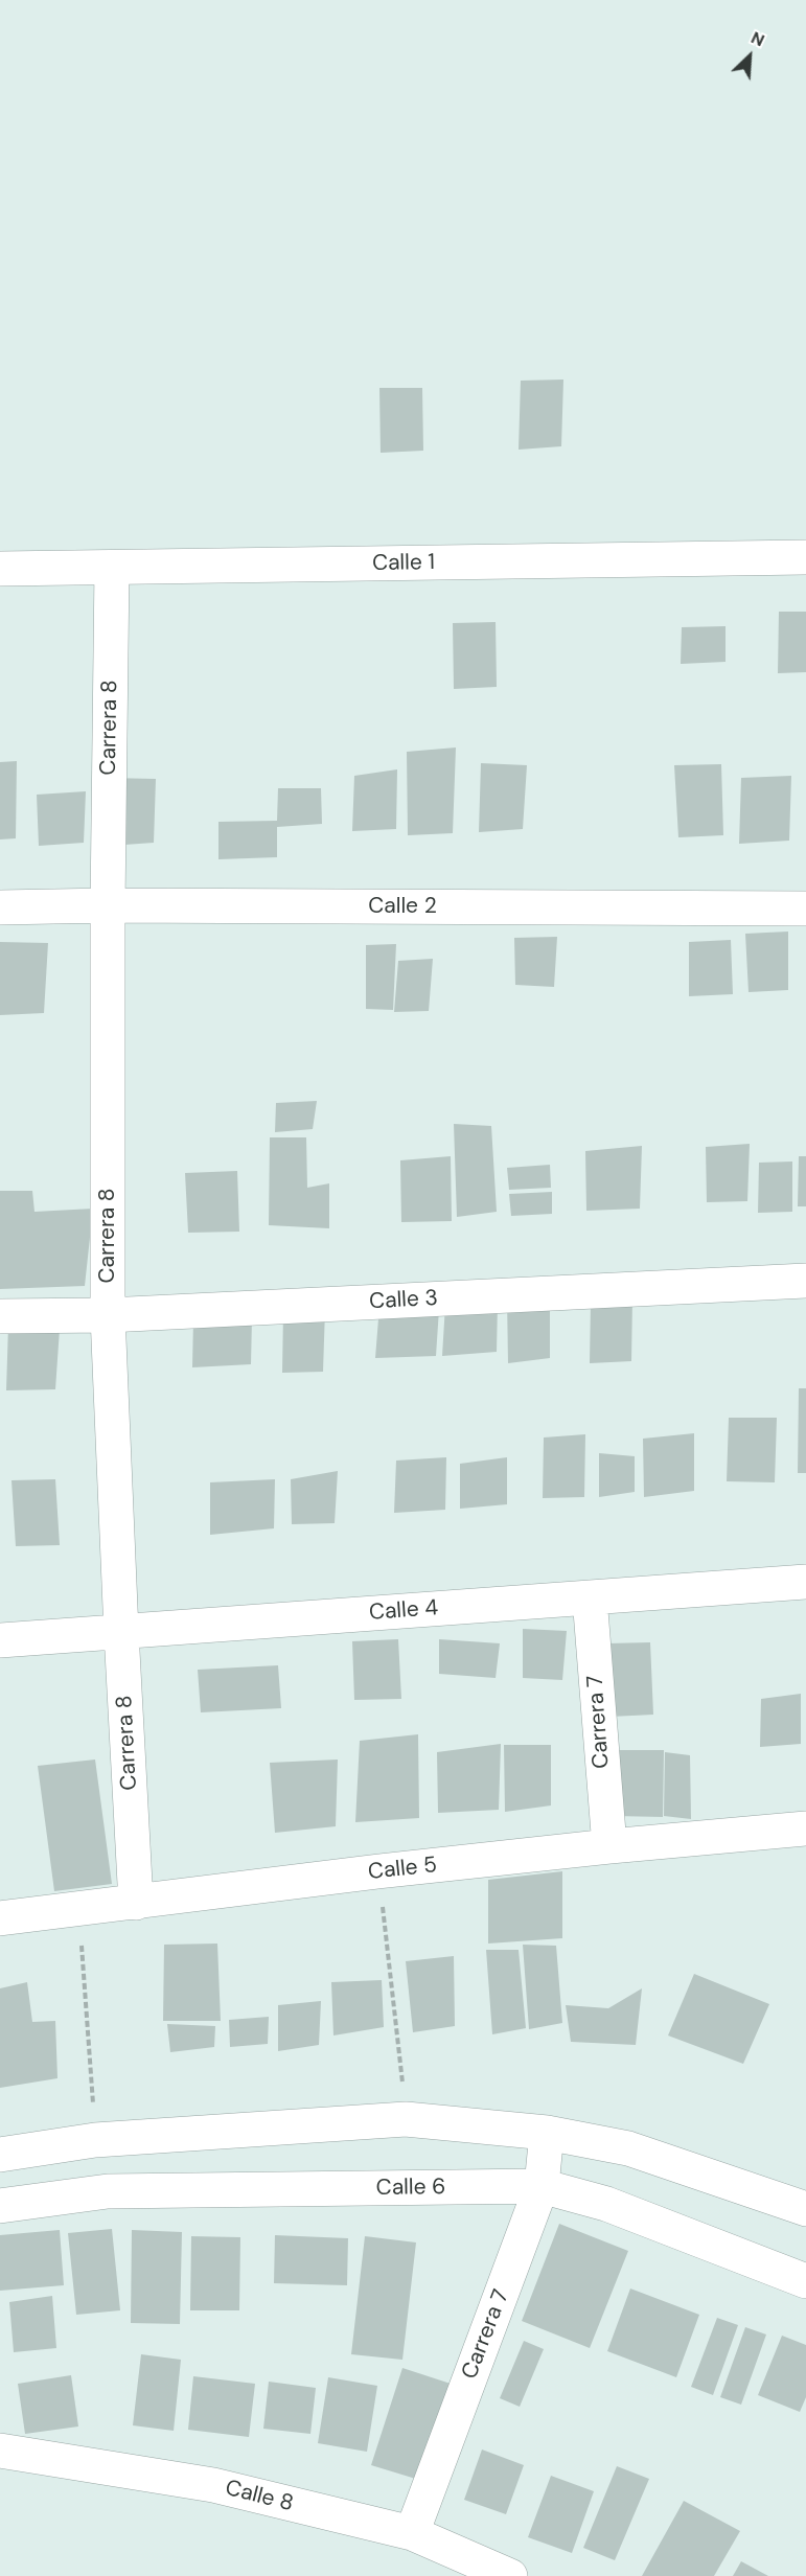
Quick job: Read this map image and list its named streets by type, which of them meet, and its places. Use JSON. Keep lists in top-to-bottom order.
{
  "streets": {
    "street": [
      "Calle 1",
      "Carrera 8",
      "Calle 2",
      "Calle 3",
      "Calle 4",
      "Carrera 7",
      "Calle 5",
      "Calle 6",
      "Calle 8"
    ]
  },
  "crossings": [
    ["Calle 1", "Carrera 8"],
    ["Carrera 8", "Calle 2"],
    ["Carrera 8", "Calle 3"],
    ["Carrera 8", "Calle 4"],
    ["Carrera 8", "Calle 5"],
    ["Calle 4", "Carrera 7"],
    ["Carrera 7", "Calle 5"],
    ["Carrera 7", "Calle 6"],
    ["Carrera 7", "Calle 8"]
  ],
  "north": "top right"
}
